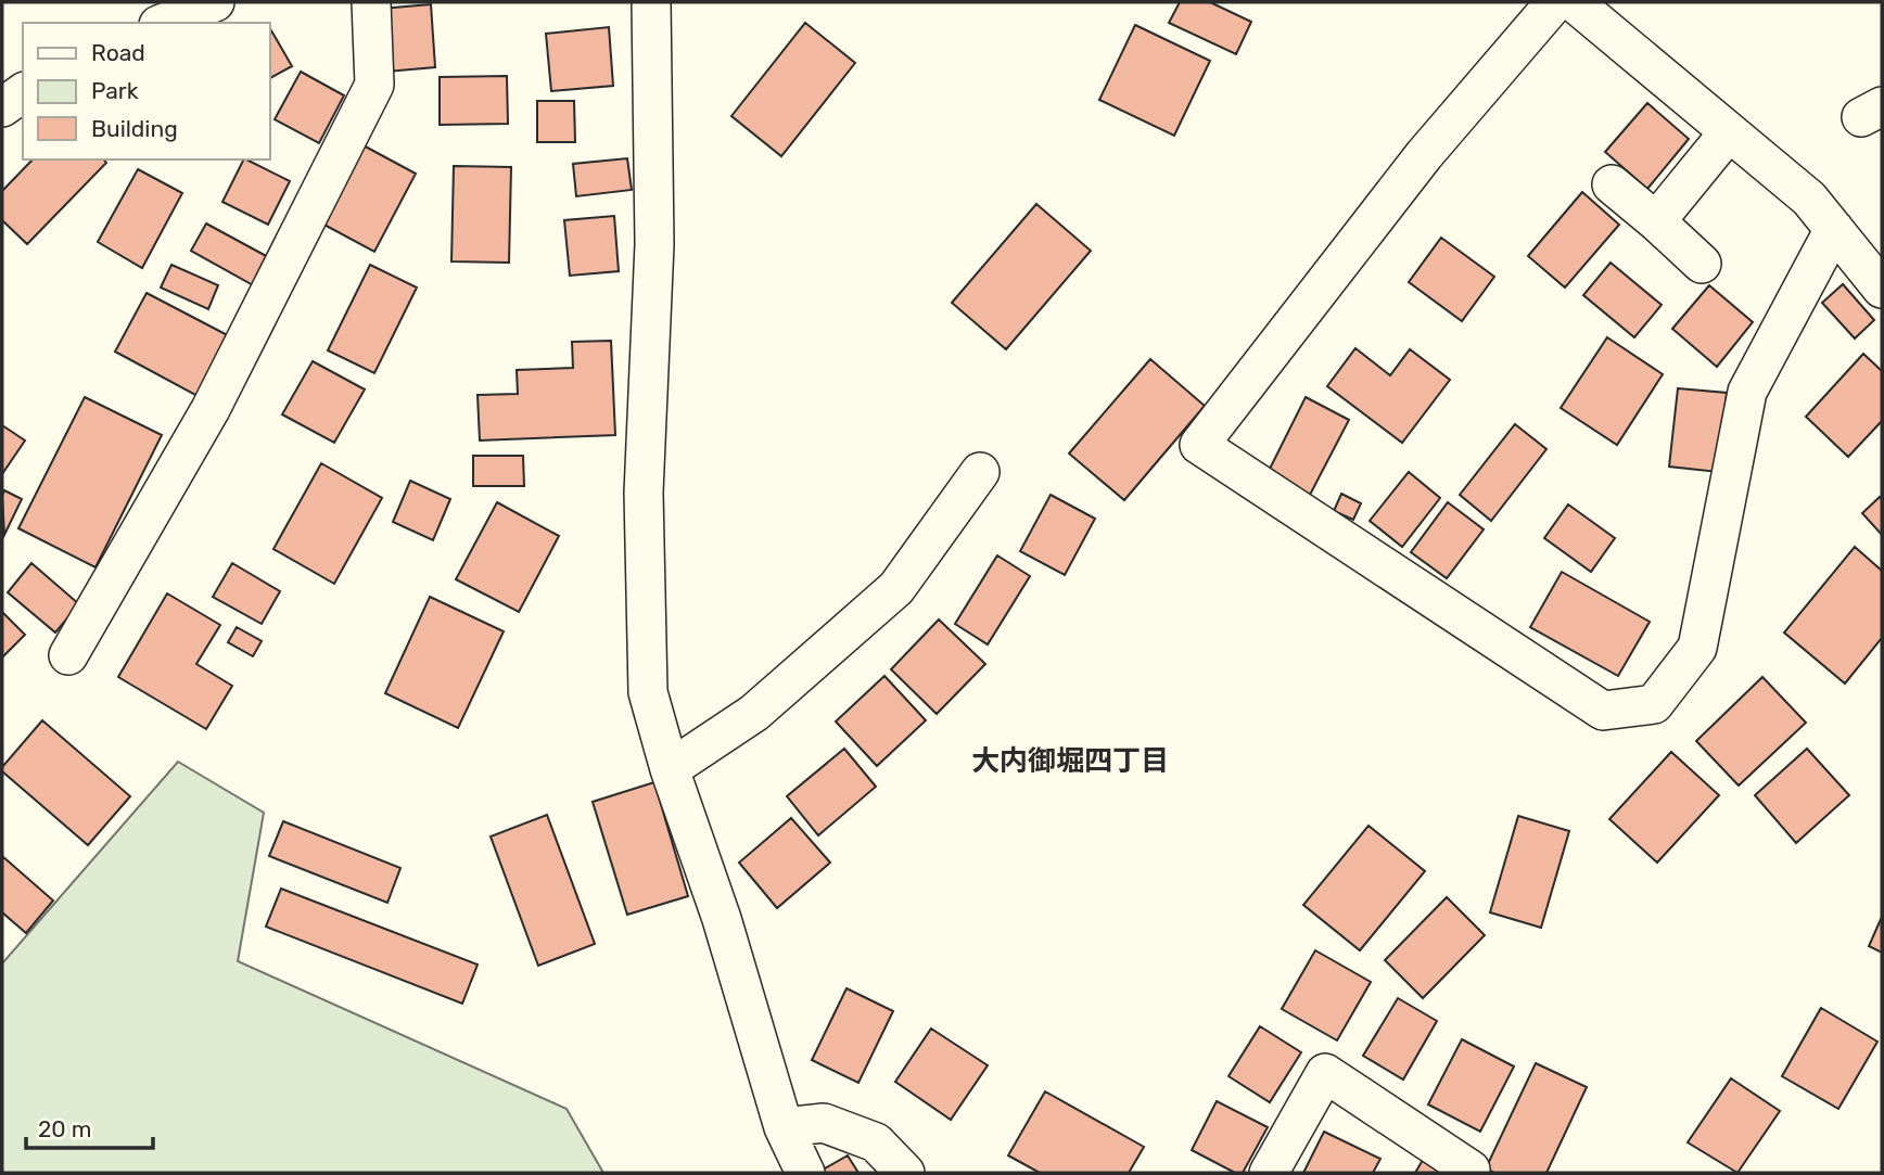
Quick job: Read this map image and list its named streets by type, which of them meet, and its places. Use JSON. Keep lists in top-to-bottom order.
{
  "districts": ["大内御堀四丁目"],
  "legend": ["Road", "Park", "Building"],
  "scale_bar": "20 m"
}
